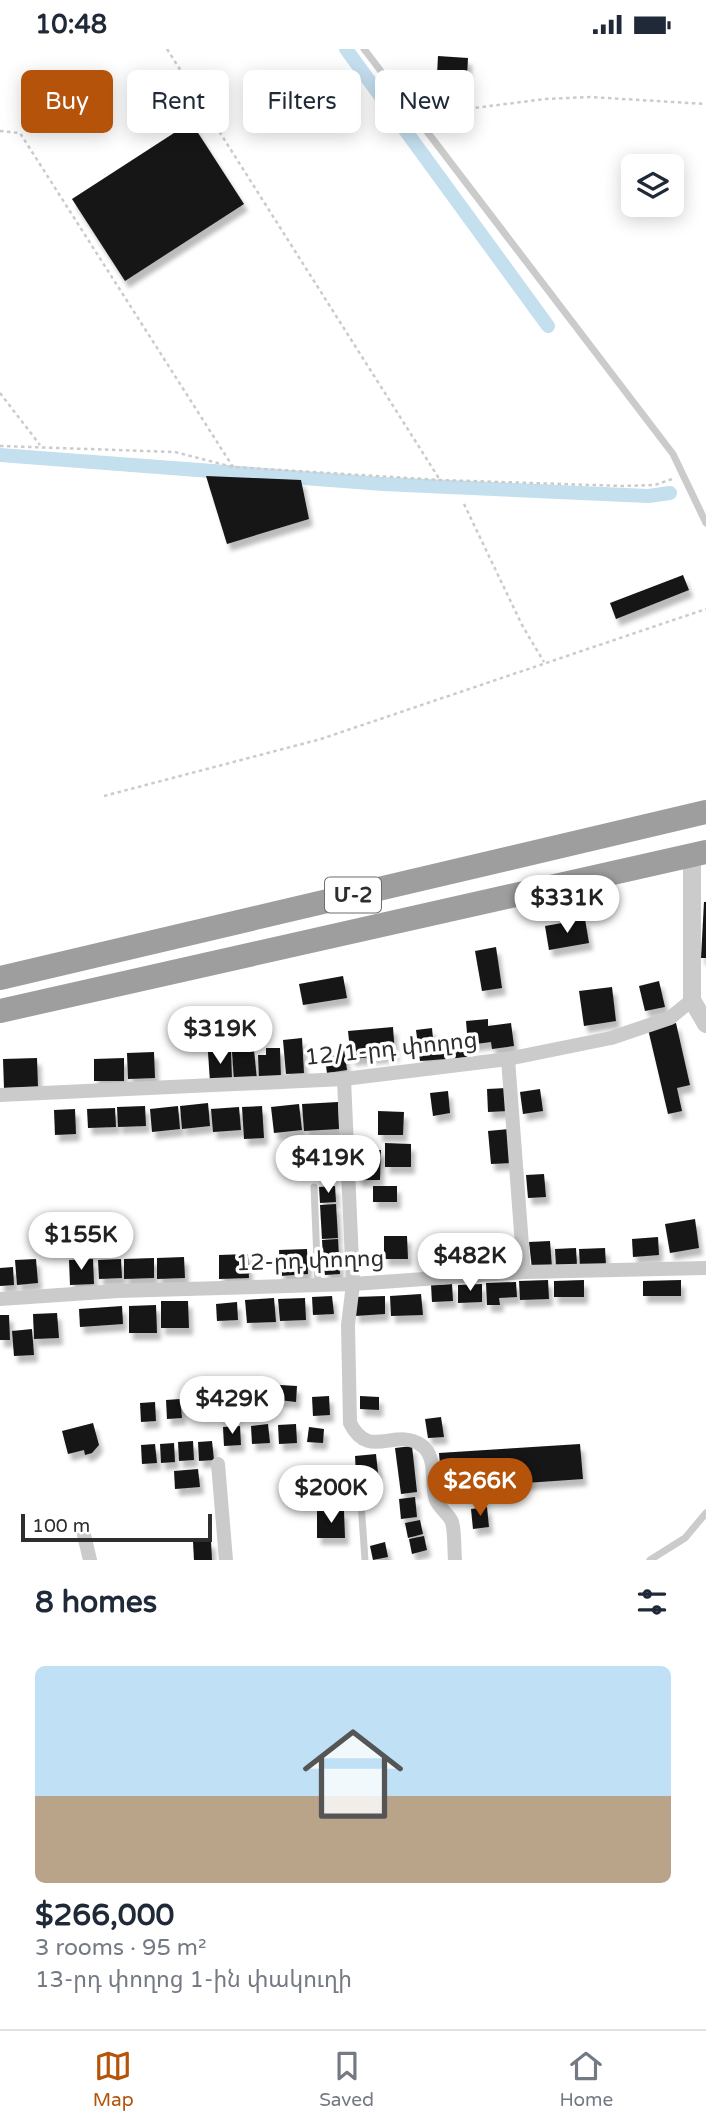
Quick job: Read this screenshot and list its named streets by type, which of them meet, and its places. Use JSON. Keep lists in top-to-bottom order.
{
  "streets": {
    "highway": ["Մ-2"],
    "street": ["12/1-րդ փողոց", "12-րդ փողոց"]
  },
  "scale_bar": "100 m",
  "page": {
    "status": "10:48",
    "chip": [
      "Buy",
      "Rent",
      "Filters",
      "New"
    ],
    "price": [
      "$331K",
      "$319K",
      "$419K",
      "$155K",
      "$482K",
      "$429K",
      "$266K",
      "$200K"
    ],
    "scale": "100 m",
    "heading": "8 homes",
    "list": [
      {
        "name": "$266,000",
        "note": "3 rooms · 95 m² · 13-րդ փողոց 1-ին փակուղի"
      }
    ],
    "tabs": ["Map", "Saved", "Home"]
  }
}
